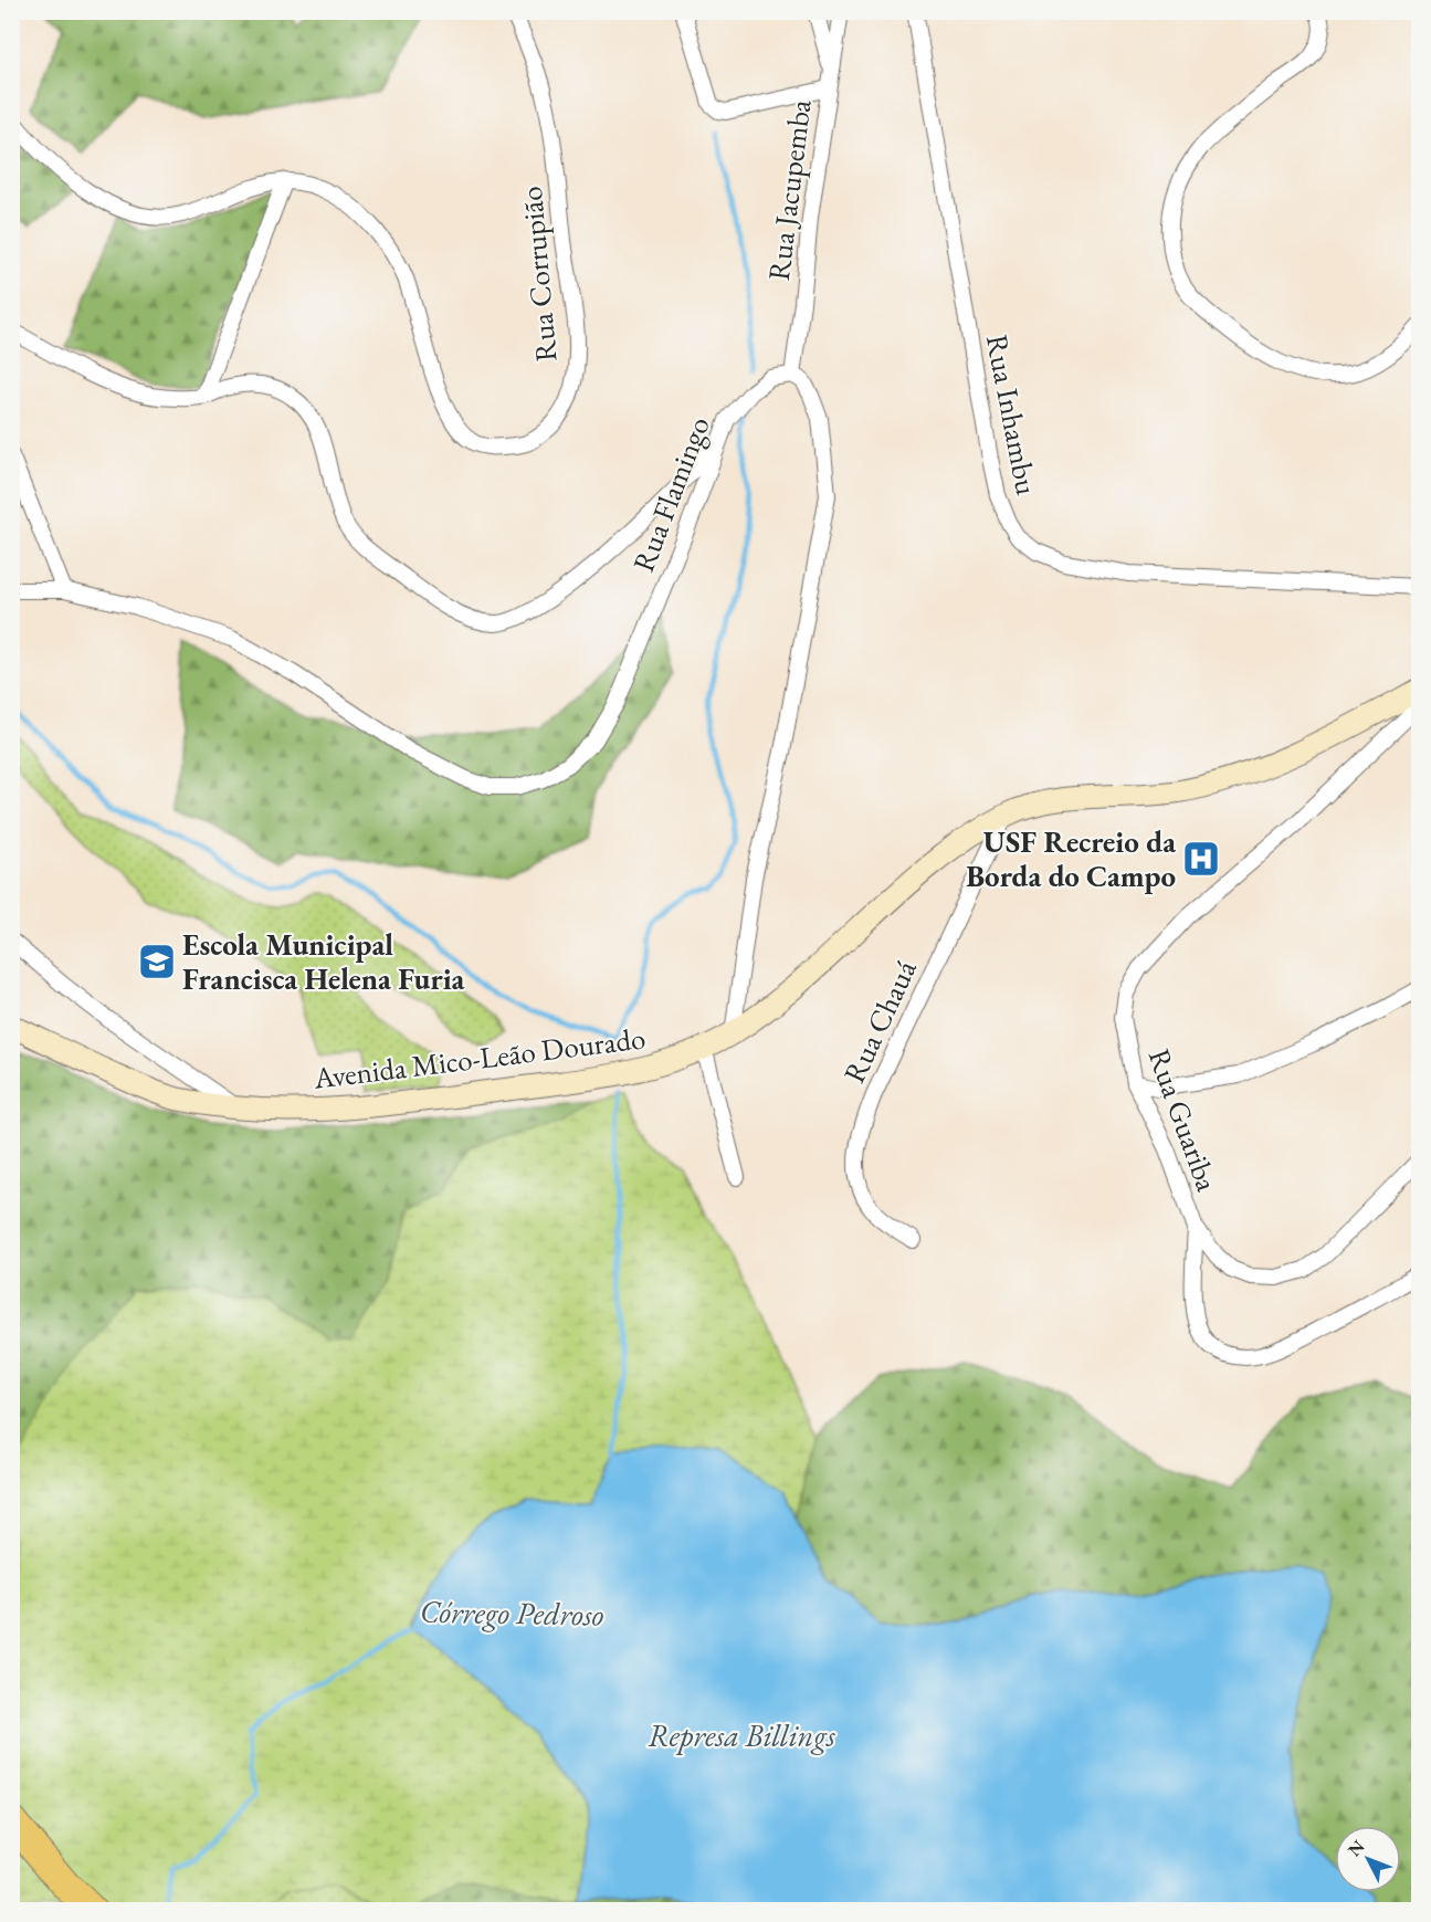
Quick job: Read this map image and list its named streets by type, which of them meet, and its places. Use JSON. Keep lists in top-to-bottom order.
{
  "streets": {
    "street": [
      "Rua Jacupemba",
      "Rua Corrupião",
      "Rua Inhambu",
      "Rua Flamingo",
      "Rua Chauá",
      "Avenida Mico-Leão Dourado",
      "Rua Guariba"
    ]
  },
  "crossings": [
    ["Rua Jacupemba", "Rua Flamingo"],
    ["Rua Chauá", "Avenida Mico-Leão Dourado"]
  ],
  "water": ["Córrego Pedroso", "Represa Billings"],
  "places": {
    "hospital": ["USF Recreio da Borda do Campo"],
    "school or university": ["Escola Municipal Francisca Helena Furia"]
  },
  "north": "top left"
}
